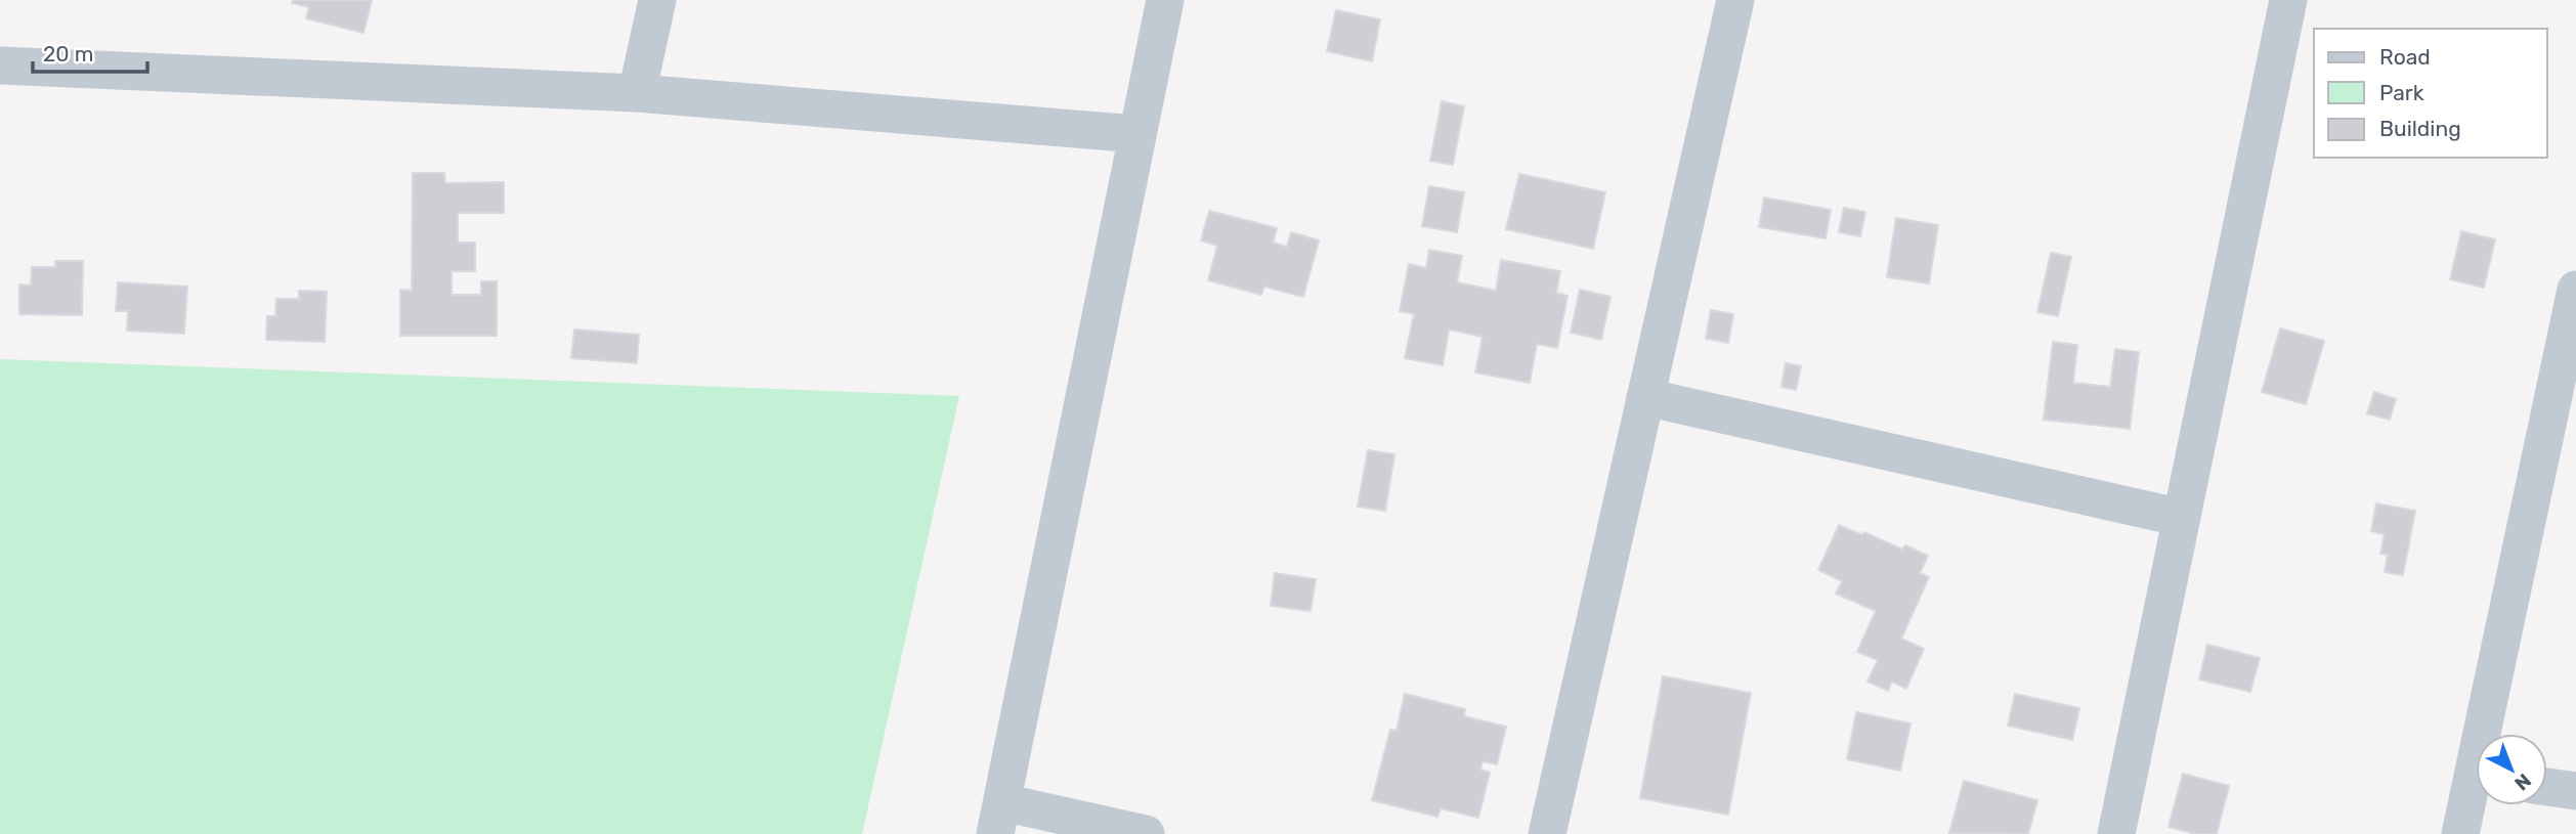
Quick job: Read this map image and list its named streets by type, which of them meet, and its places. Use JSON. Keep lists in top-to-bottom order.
{
  "legend": ["Road", "Park", "Building"],
  "scale_bar": "20 m",
  "north": "bottom right"
}
